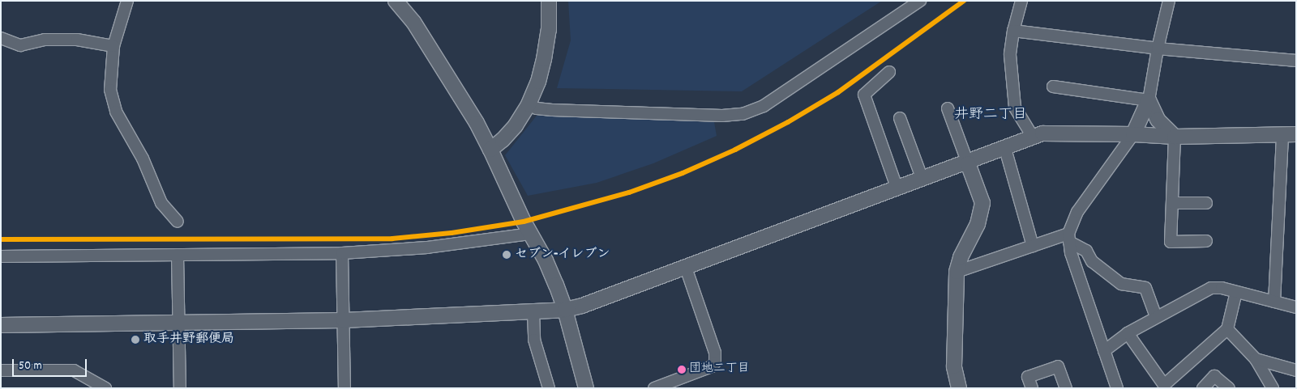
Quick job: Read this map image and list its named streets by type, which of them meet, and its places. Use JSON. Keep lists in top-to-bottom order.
{
  "districts": ["井野二丁目"],
  "places": ["セブン-イレブン", "取手井野郵便局", "団地二丁目"],
  "scale_bar": "50 m"
}
